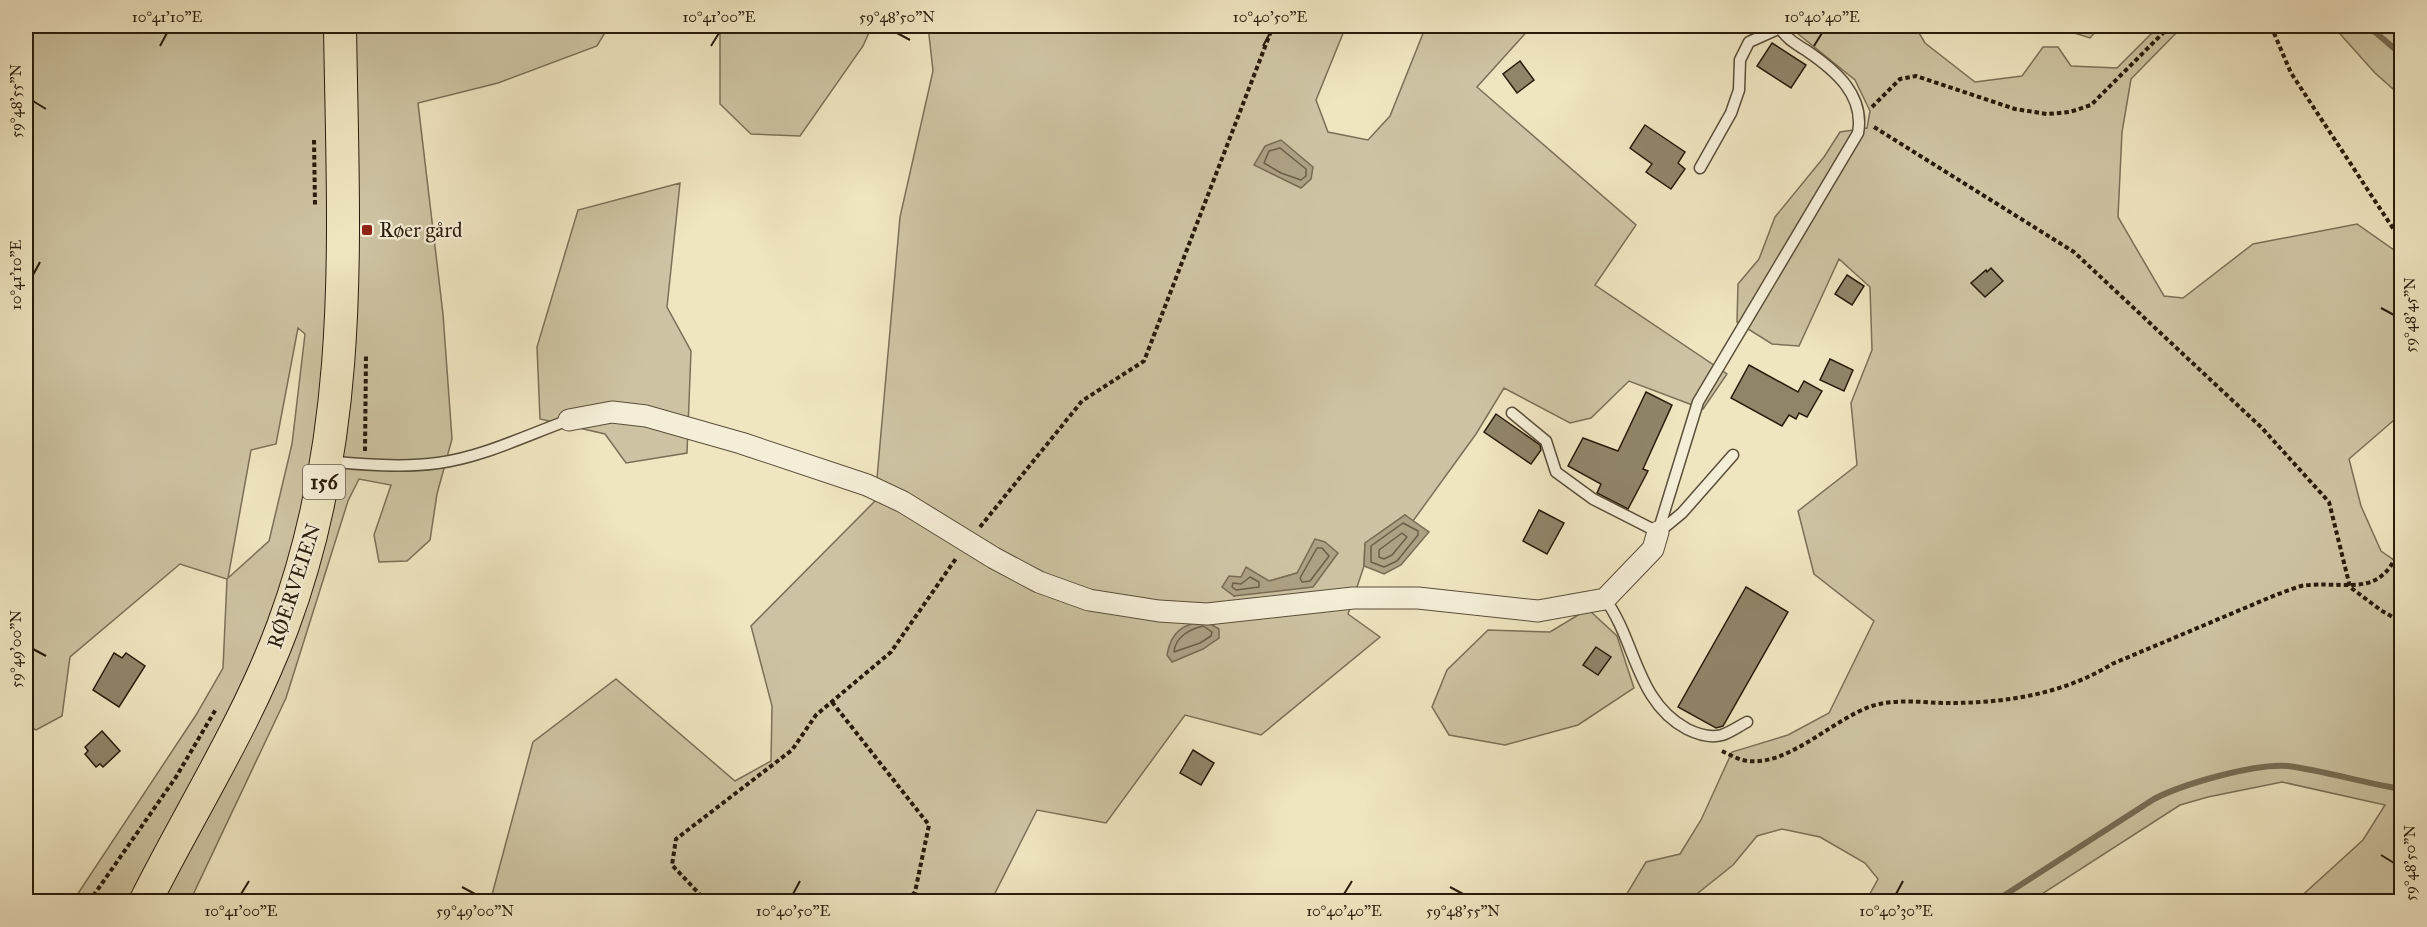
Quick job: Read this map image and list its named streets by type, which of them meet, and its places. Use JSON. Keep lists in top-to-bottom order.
{
  "streets": {
    "main road": ["156", "RØERVEIEN"]
  },
  "places": {
    "transit": ["Røer gård"]
  },
  "coordinates": [
    "10°41'10\"E",
    "10°41'00\"E",
    "59°48'50\"N",
    "10°40'50\"E",
    "10°40'40\"E",
    "59°48'55\"N",
    "59°48'45\"N",
    "59°49'00\"N",
    "10°40'30\"E"
  ]
}
